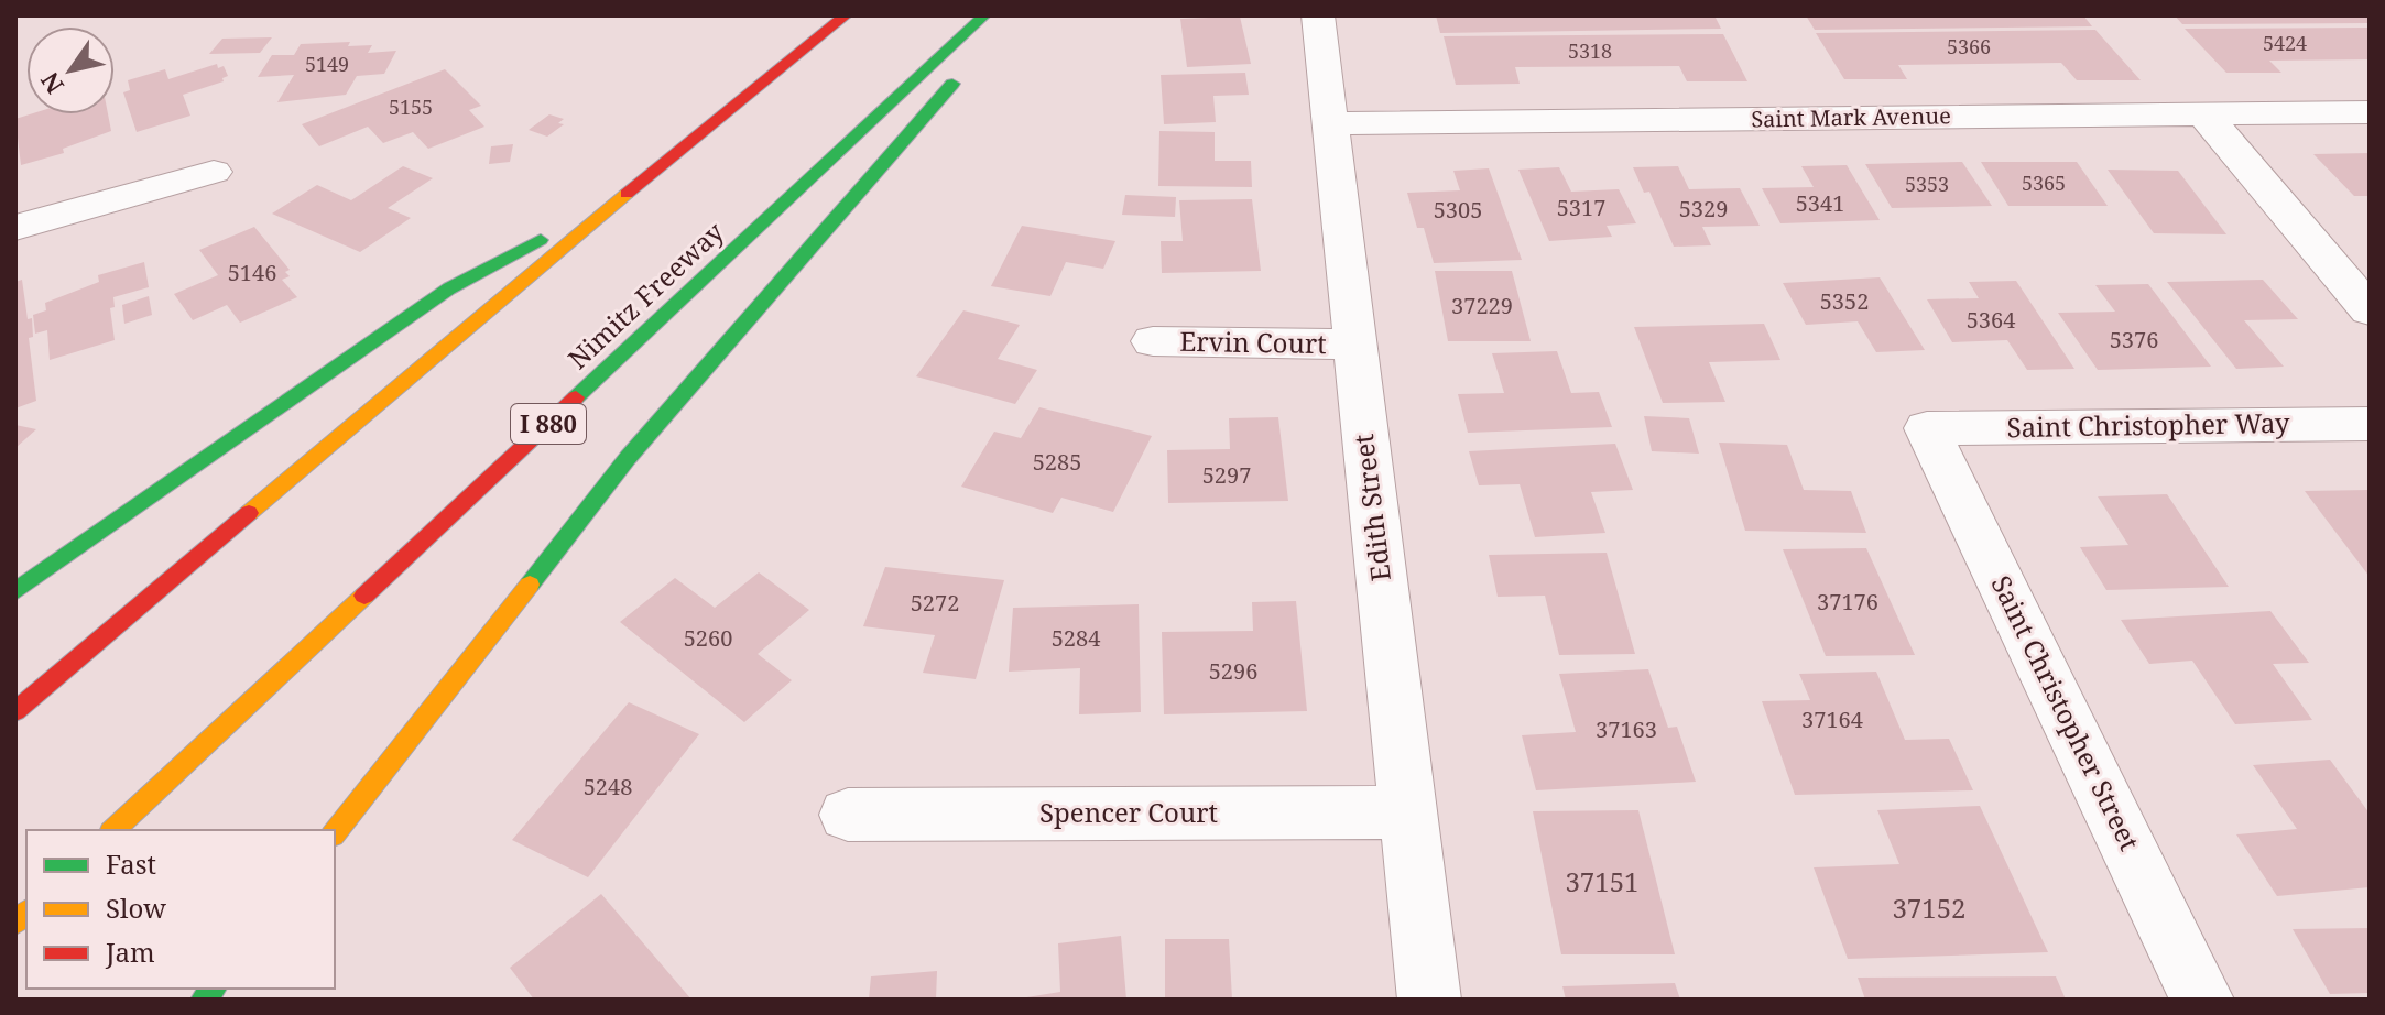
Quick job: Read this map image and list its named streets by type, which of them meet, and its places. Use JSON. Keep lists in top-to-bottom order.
{
  "streets": {
    "highway": ["Nimitz Freeway", "I 880"],
    "street": [
      "Saint Mark Avenue",
      "Ervin Court",
      "Saint Christopher Way",
      "Edith Street",
      "Saint Christopher Street",
      "Spencer Court"
    ]
  },
  "crossings": [
    ["Saint Mark Avenue", "Edith Street"],
    ["Ervin Court", "Edith Street"],
    ["Saint Christopher Way", "Saint Christopher Street"],
    ["Edith Street", "Spencer Court"]
  ],
  "house_numbers": [
    "5424",
    "5366",
    "5318",
    "5149",
    "5155",
    "5365",
    "5353",
    "5341",
    "5317",
    "5329",
    "5305",
    "5146",
    "5352",
    "37229",
    "5364",
    "5376",
    "5285",
    "5297",
    "37176",
    "5272",
    "5260",
    "5284",
    "5296",
    "37164",
    "37163",
    "5248",
    "37151",
    "37152"
  ],
  "legend": ["Fast", "Slow", "Jam"],
  "north": "bottom left"
}
